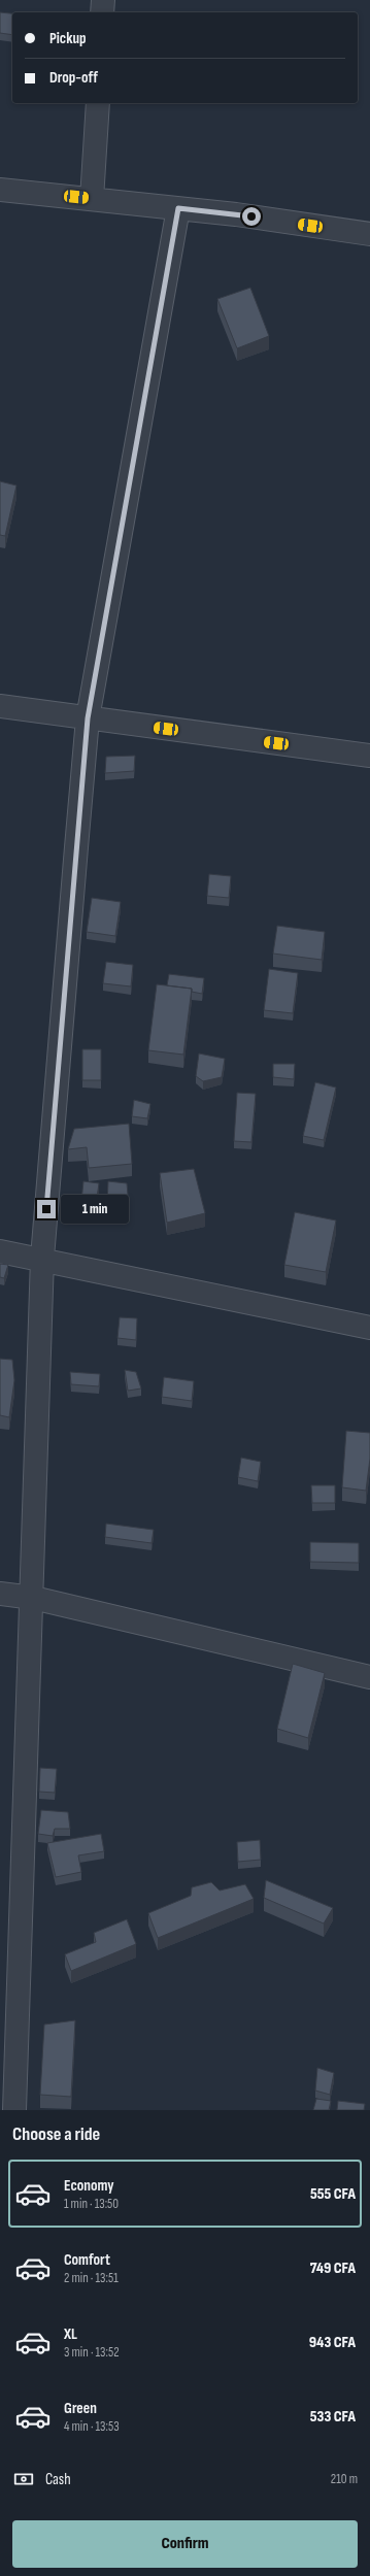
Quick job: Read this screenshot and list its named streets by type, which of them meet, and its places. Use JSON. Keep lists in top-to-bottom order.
{
  "page": {
    "banner": ["Pickup", "Drop-off"],
    "bubble": "1 min",
    "heading": "Choose a ride",
    "list": [
      {
        "name": "Economy",
        "note": "1 min · 13:50",
        "value": "555 CFA"
      },
      {
        "name": "Comfort",
        "note": "2 min · 13:51",
        "value": "749 CFA"
      },
      {
        "name": "XL",
        "note": "3 min · 13:52",
        "value": "943 CFA"
      },
      {
        "name": "Green",
        "note": "4 min · 13:53",
        "value": "533 CFA"
      }
    ],
    "pay": ["Cash", "210 m"],
    "buttons": "Confirm"
  }
}
